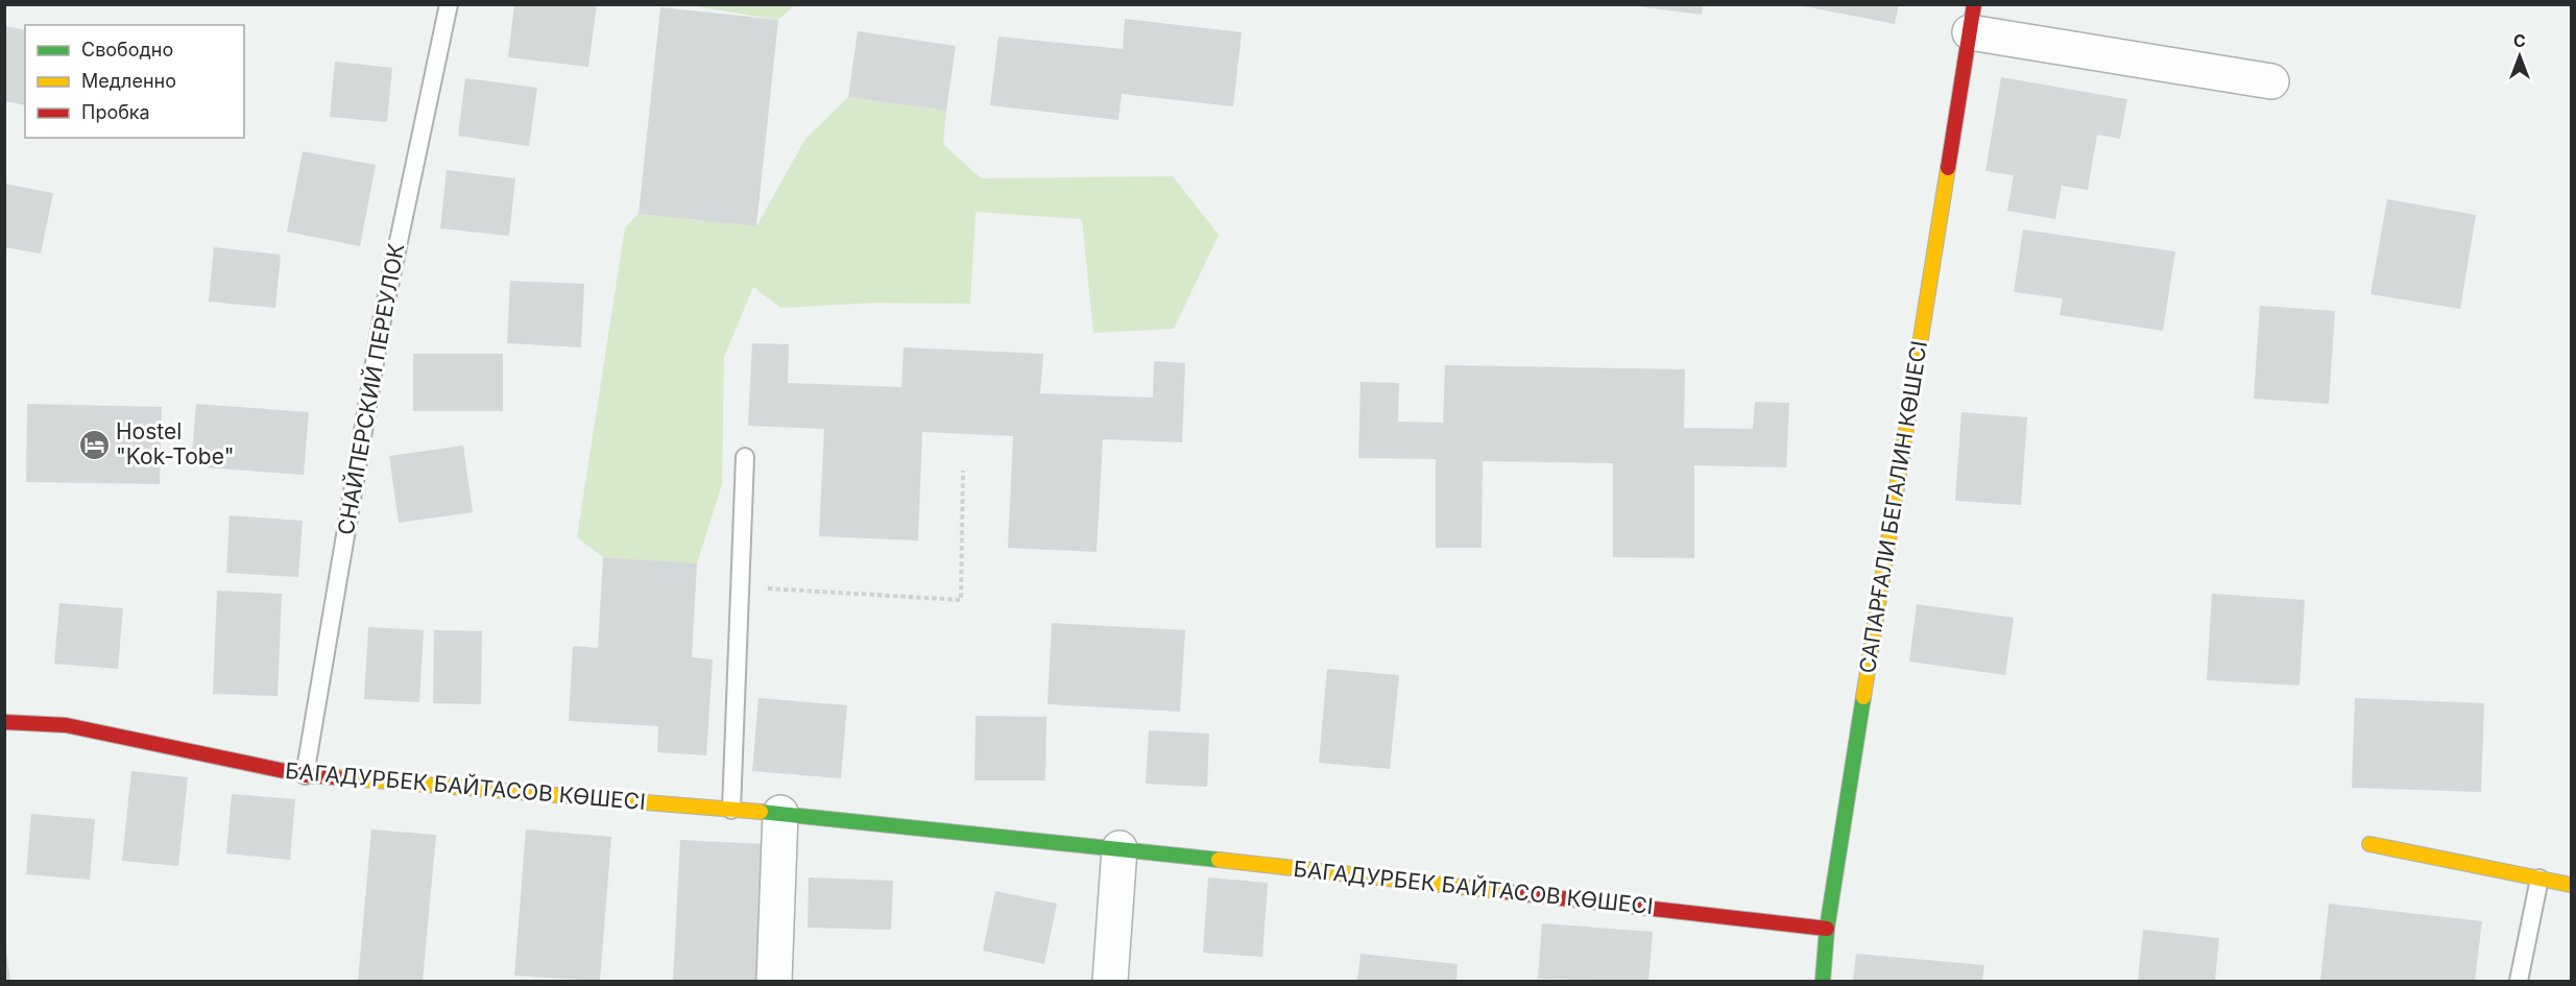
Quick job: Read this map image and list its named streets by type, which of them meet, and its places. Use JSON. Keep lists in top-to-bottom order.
{
  "streets": {
    "street": ["САПАРҒАЛИ БЕГАЛИН КӨШЕСІ", "БАГАДУРБЕК БАЙТАСОВ КӨШЕСІ"],
    "lane": ["СНАЙПЕРСКИЙ ПЕРЕУЛОК"]
  },
  "crossings": [
    ["СНАЙПЕРСКИЙ ПЕРЕУЛОК", "БАГАДУРБЕК БАЙТАСОВ КӨШЕСІ"],
    ["САПАРҒАЛИ БЕГАЛИН КӨШЕСІ", "БАГАДУРБЕК БАЙТАСОВ КӨШЕСІ"]
  ],
  "places": {
    "hotel": ["Hostel \"Kok-Tobe\""]
  },
  "legend": ["Свободно", "Медленно", "Пробка"],
  "north": "top"
}
